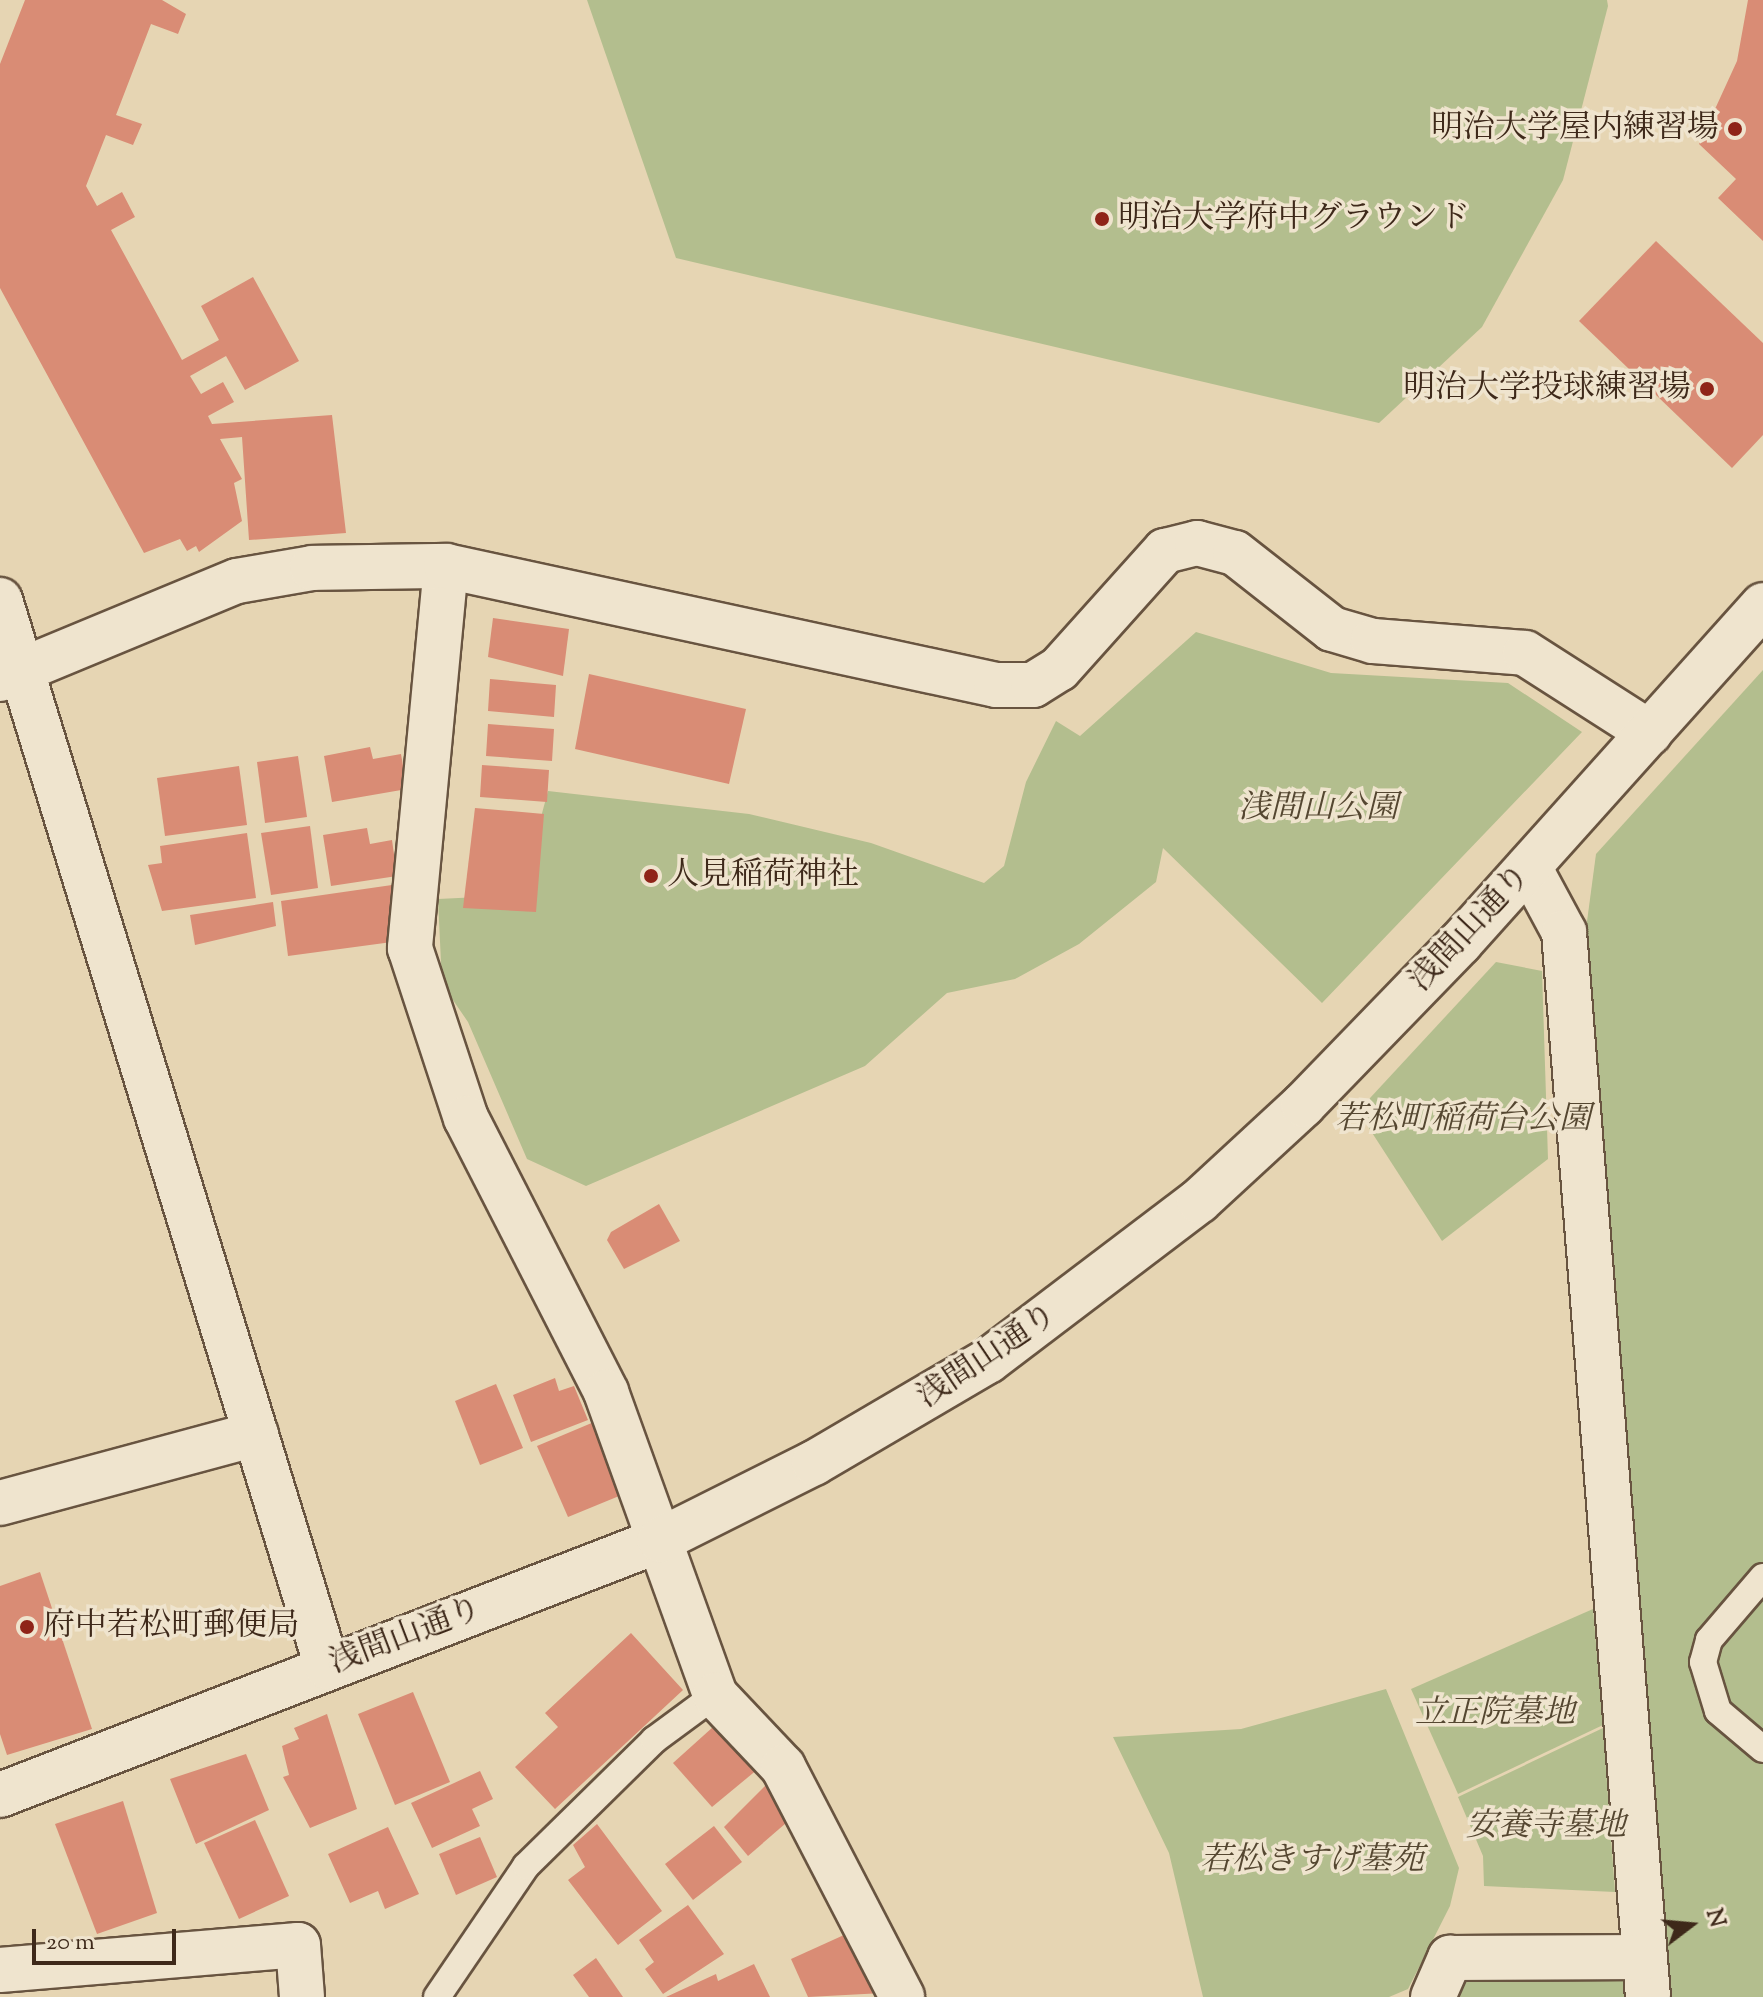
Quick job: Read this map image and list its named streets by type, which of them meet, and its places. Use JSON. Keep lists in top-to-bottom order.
{
  "streets": {
    "street": ["浅間山通り"]
  },
  "parks": [
    "浅間山公園",
    "若松町稲荷台公園",
    "立正院墓地",
    "安養寺墓地",
    "若松きすげ墓苑"
  ],
  "places": [
    "明治大学屋内練習場",
    "明治大学府中グラウンド",
    "明治大学投球練習場",
    "人見稲荷神社",
    "府中若松町郵便局"
  ],
  "scale_bar": "20 m",
  "north": "right"
}
